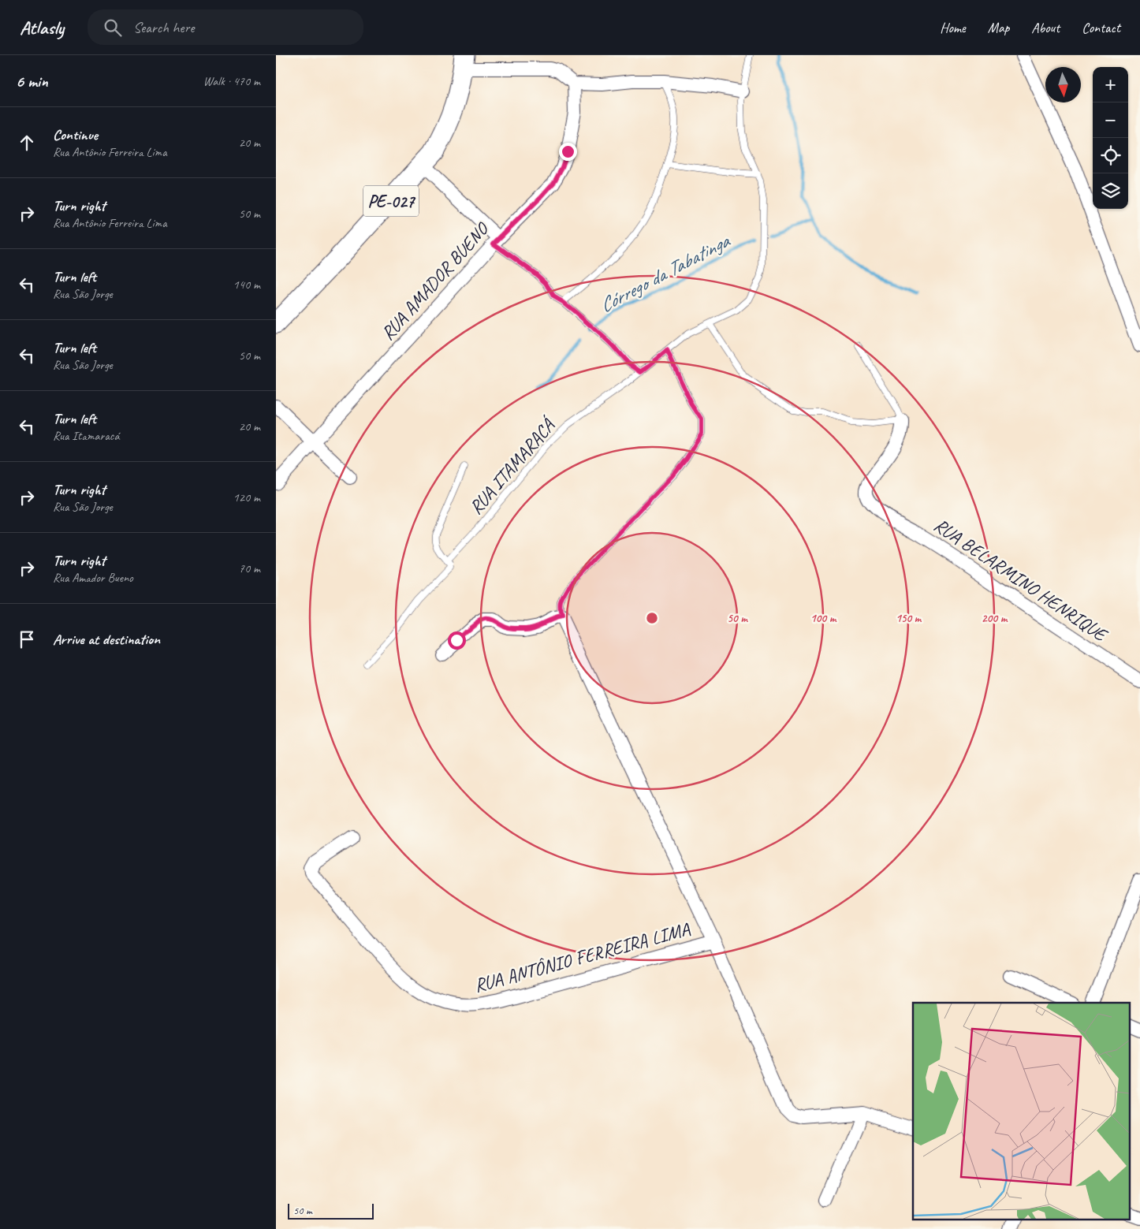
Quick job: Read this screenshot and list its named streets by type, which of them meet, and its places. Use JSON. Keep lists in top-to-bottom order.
{
  "streets": {
    "main road": ["PE-027"],
    "street": ["RUA AMADOR BUENO", "RUA BELARMINO HENRIQUE", "RUA ANTÔNIO FERREIRA LIMA"],
    "lane": ["RUA ITAMARACÁ"]
  },
  "water": ["Córrego da Tabatinga"],
  "scale_bar": "50 m",
  "north": "bottom",
  "page": {
    "header": "Atlasly",
    "search": "Search here",
    "nav": [
      "Home",
      "Map",
      "About",
      "Contact"
    ],
    "heading": ["6 min", "Walk · 470 m"],
    "map_buttons": ["+", "−"],
    "list": [
      ["Continue", "Rua Antônio Ferreira Lima", "20 m"],
      ["Turn right", "Rua Antônio Ferreira Lima", "50 m"],
      ["Turn left", "Rua São Jorge", "140 m"],
      ["Turn left", "Rua São Jorge", "50 m"],
      ["Turn left", "Rua Itamaracá", "20 m"],
      ["Turn right", "Rua São Jorge", "120 m"],
      ["Turn right", "Rua Amador Bueno", "70 m"],
      "Arrive at destination"
    ],
    "scale": "50 m"
  },
  "rings": [
    "50 m",
    "100 m",
    "150 m",
    "200 m"
  ]
}
